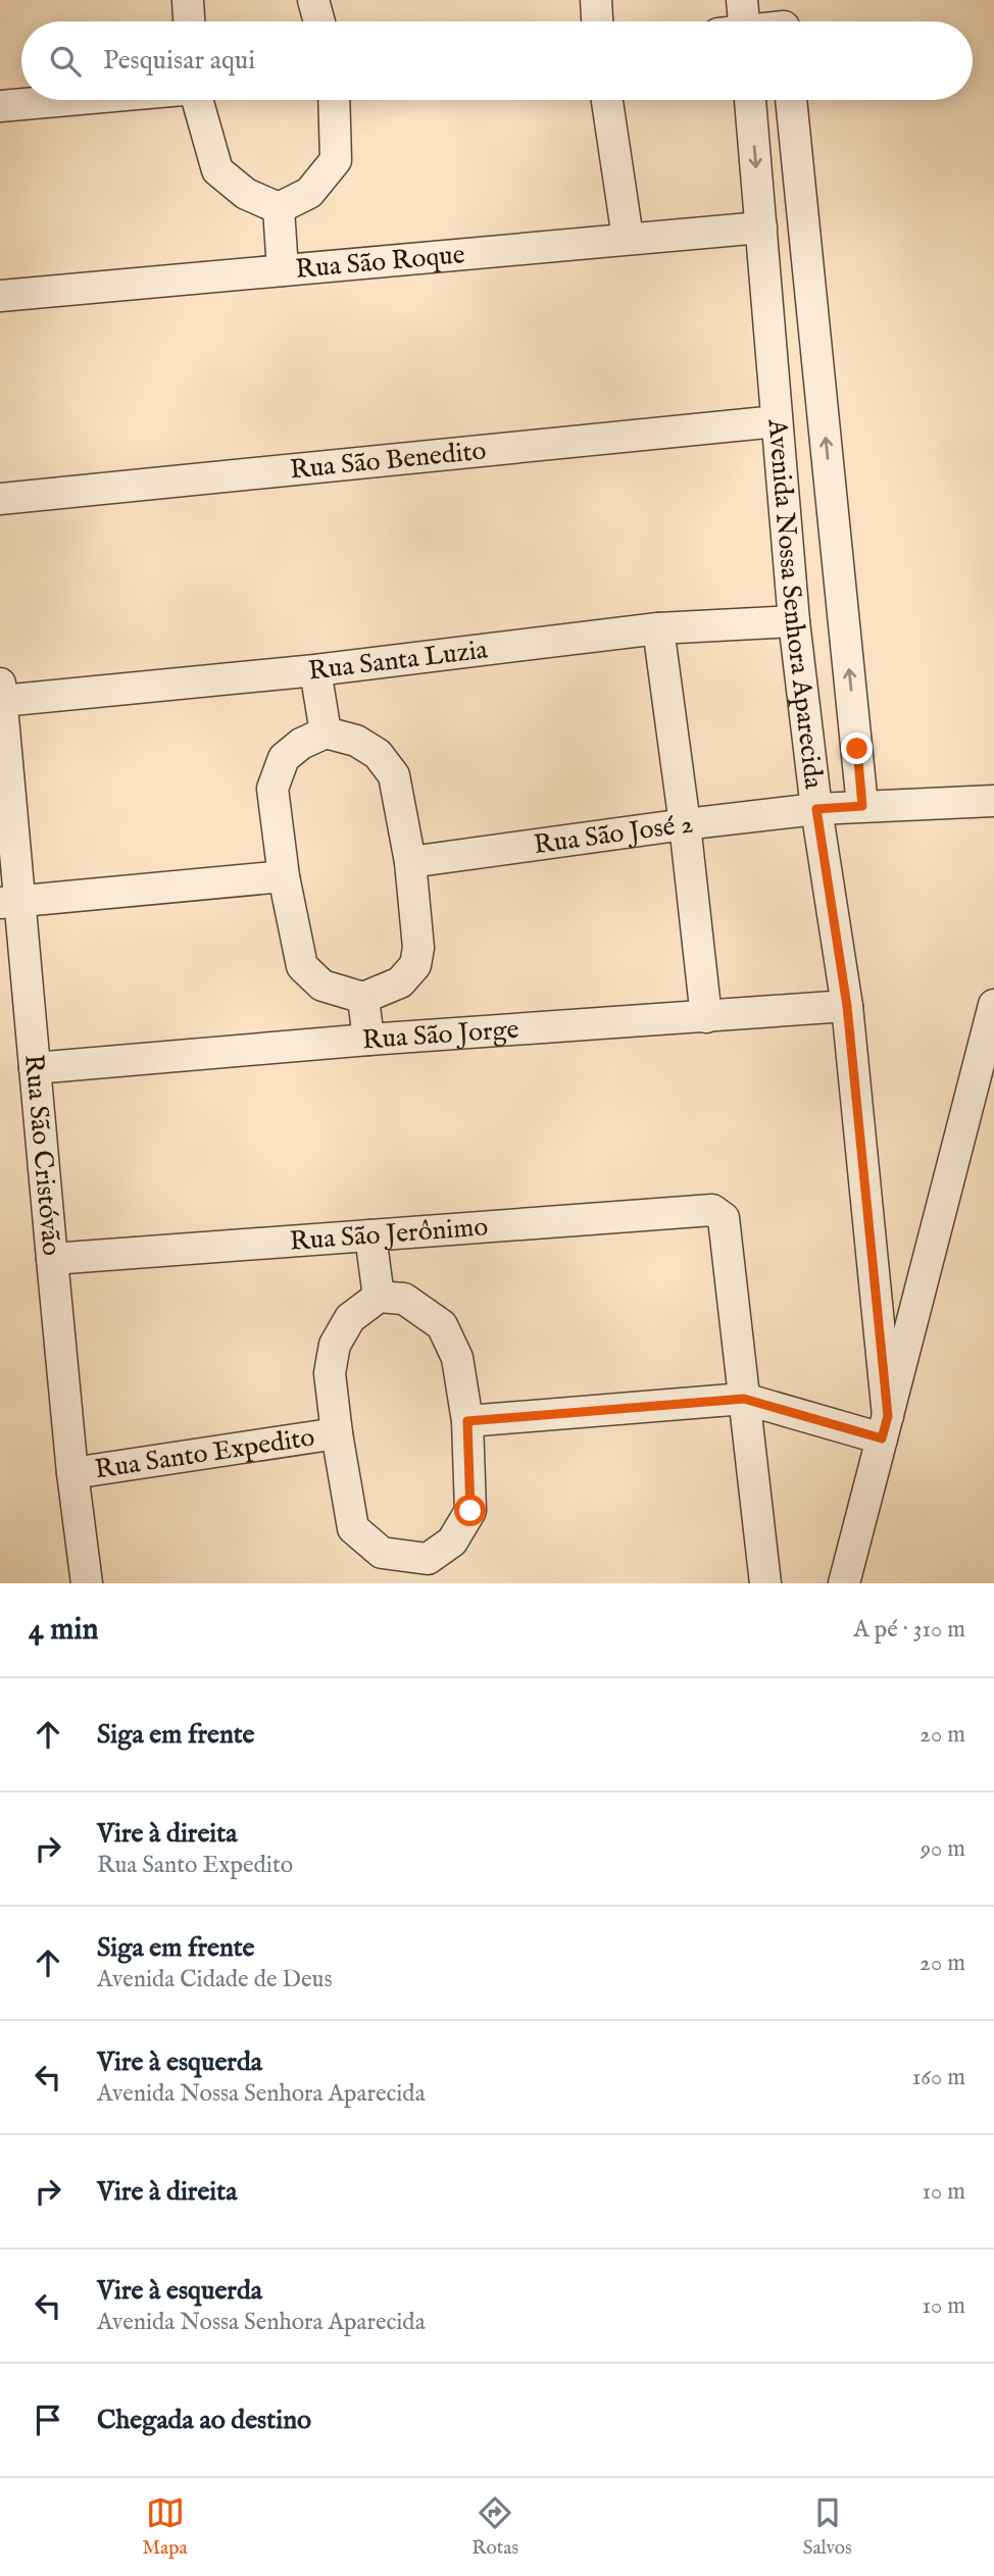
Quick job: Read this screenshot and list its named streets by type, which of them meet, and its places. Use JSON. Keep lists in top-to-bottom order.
{
  "streets": {
    "street": [
      "Rua São Roque",
      "Rua São Benedito",
      "Avenida Nossa Senhora Aparecida",
      "Rua Santa Luzia",
      "Rua São José 2",
      "Rua São Jorge",
      "Rua São Cristóvão",
      "Rua São Jerônimo",
      "Rua Santo Expedito"
    ]
  },
  "crossings": [
    ["Rua São Roque", "Avenida Nossa Senhora Aparecida"],
    ["Rua São Benedito", "Avenida Nossa Senhora Aparecida"],
    ["Avenida Nossa Senhora Aparecida", "Rua Santa Luzia"],
    ["Avenida Nossa Senhora Aparecida", "Rua São José 2"],
    ["Avenida Nossa Senhora Aparecida", "Rua São Jorge"],
    ["Rua Santa Luzia", "Rua São Cristóvão"],
    ["Rua São Jorge", "Rua São Cristóvão"],
    ["Rua São Cristóvão", "Rua São Jerônimo"],
    ["Rua São Cristóvão", "Rua Santo Expedito"]
  ],
  "page": {
    "search": "Pesquisar aqui",
    "heading": ["4 min", "A pé · 310 m"],
    "list": [
      ["Siga em frente", "20 m"],
      ["Vire à direita", "Rua Santo Expedito", "90 m"],
      ["Siga em frente", "Avenida Cidade de Deus", "20 m"],
      ["Vire à esquerda", "Avenida Nossa Senhora Aparecida", "160 m"],
      ["Vire à direita", "10 m"],
      ["Vire à esquerda", "Avenida Nossa Senhora Aparecida", "10 m"],
      "Chegada ao destino"
    ],
    "nav": ["Mapa", "Rotas", "Salvos"]
  }
}
